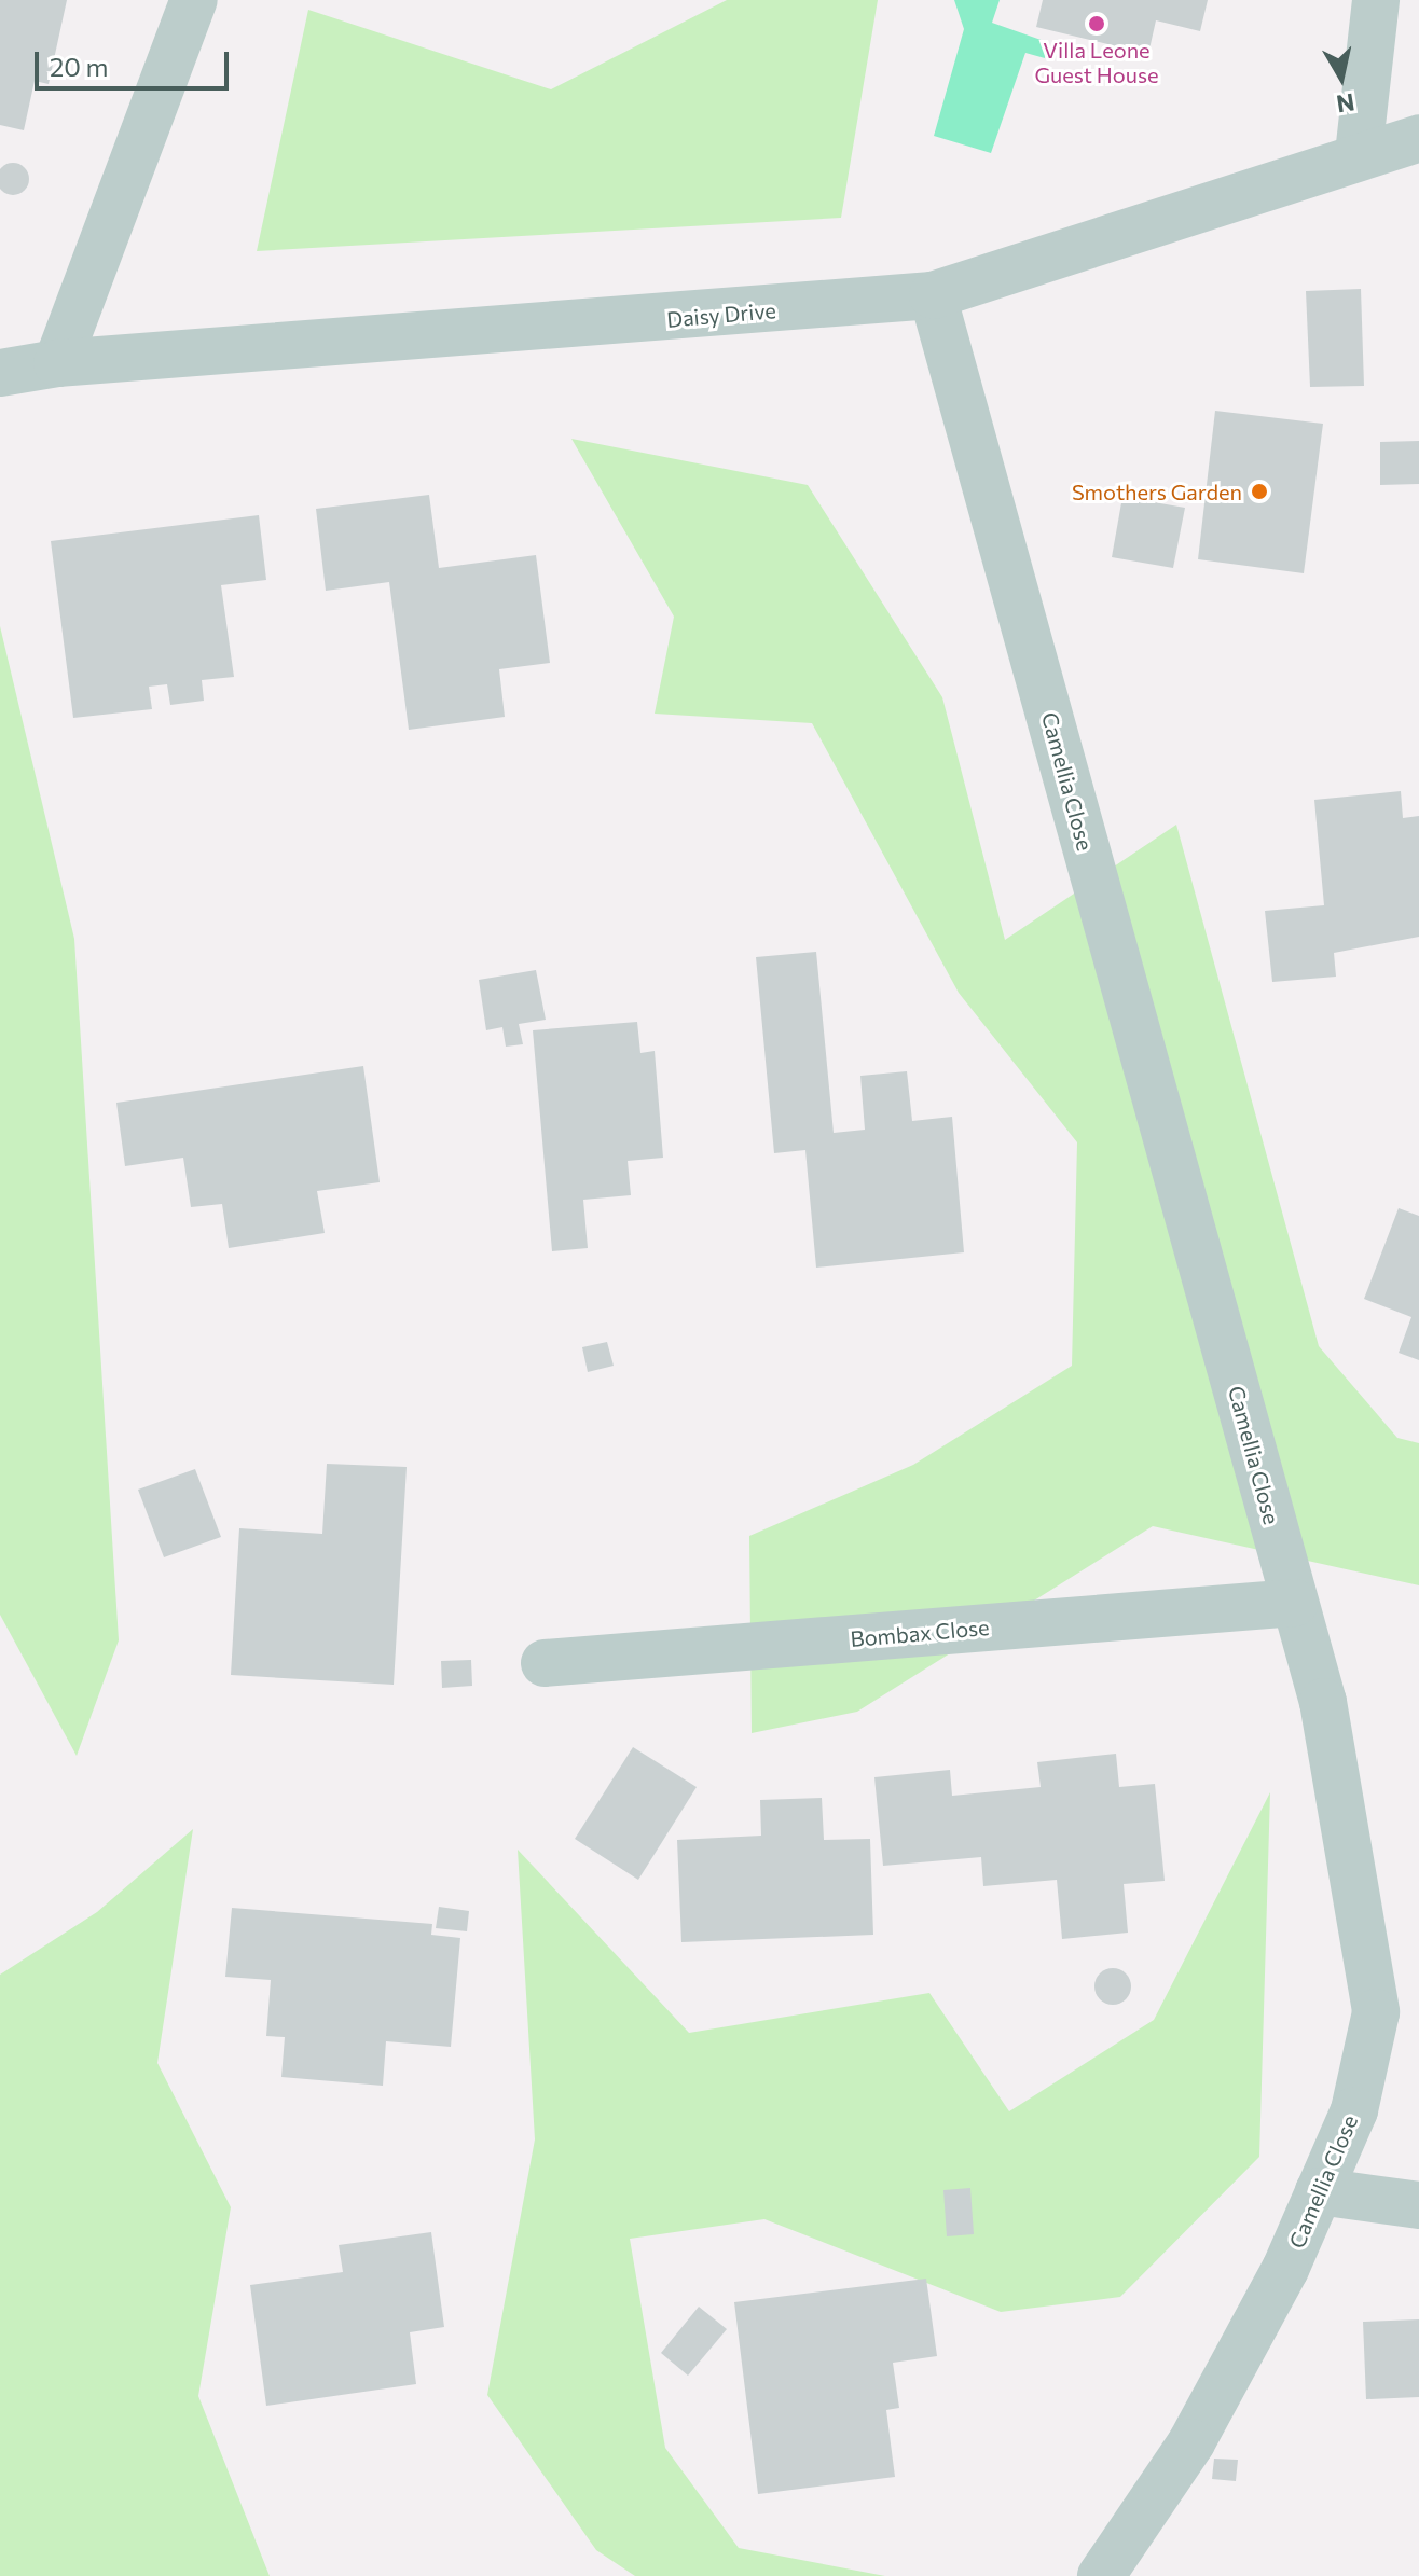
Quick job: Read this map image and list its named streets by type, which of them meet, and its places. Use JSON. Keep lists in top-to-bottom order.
{
  "streets": {
    "street": ["Daisy Drive", "Camellia Close", "Bombax Close"]
  },
  "crossings": [
    ["Daisy Drive", "Camellia Close"],
    ["Camellia Close", "Bombax Close"]
  ],
  "places": ["Villa Leone Guest House", "Smothers Garden"],
  "scale_bar": "20 m",
  "north": "bottom"
}
